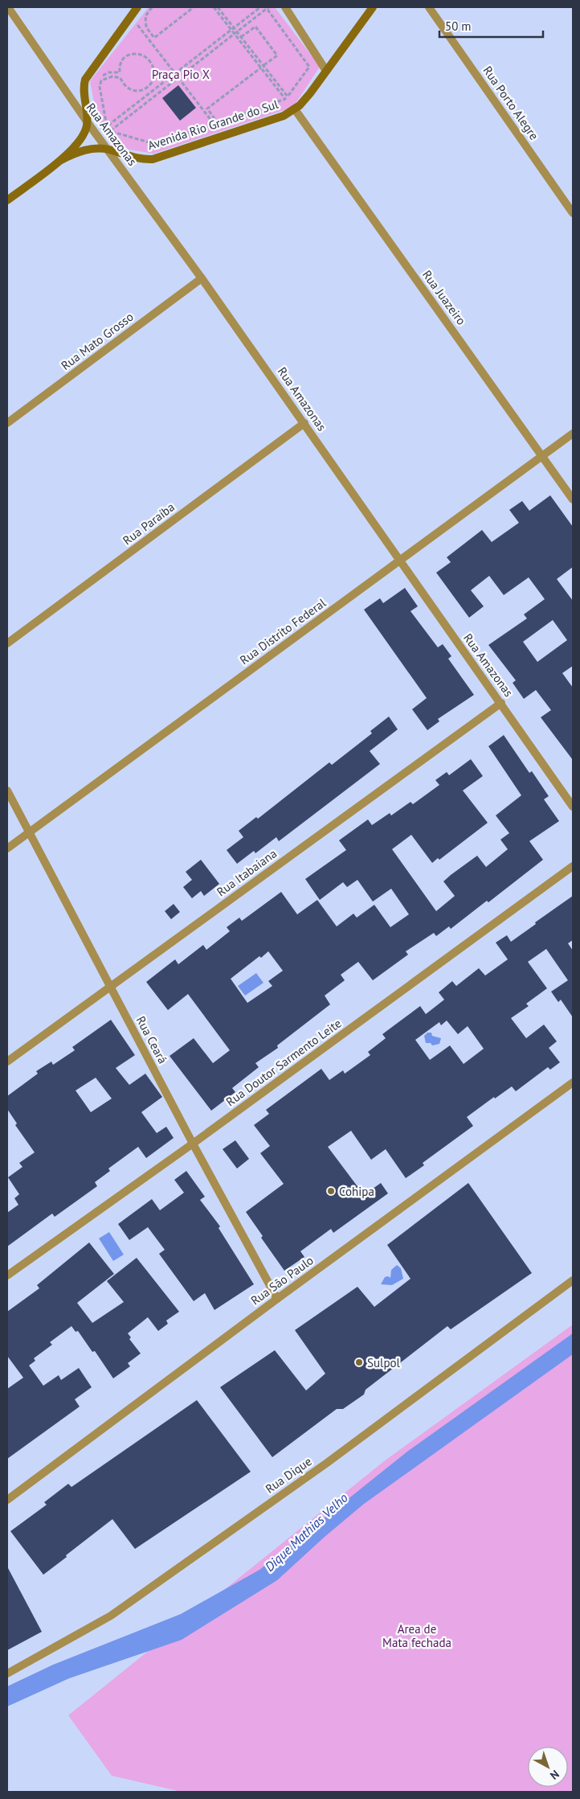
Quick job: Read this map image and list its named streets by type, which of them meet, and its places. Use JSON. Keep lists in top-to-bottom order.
{
  "streets": {
    "main road": ["Avenida Rio Grande do Sul"],
    "street": [
      "Rua Porto Alegre",
      "Rua Amazonas",
      "Rua Juazeiro",
      "Rua Mato Grosso",
      "Rua Paraíba",
      "Rua Distrito Federal",
      "Rua Itabaiana",
      "Rua Ceará",
      "Rua Doutor Sarmento Leite",
      "Rua São Paulo",
      "Rua Dique"
    ]
  },
  "crossings": [
    ["Avenida Rio Grande do Sul", "Rua Amazonas"],
    ["Avenida Rio Grande do Sul", "Rua Juazeiro"],
    ["Rua Amazonas", "Rua Mato Grosso"],
    ["Rua Amazonas", "Rua Paraíba"],
    ["Rua Amazonas", "Rua Distrito Federal"],
    ["Rua Amazonas", "Rua Itabaiana"],
    ["Rua Juazeiro", "Rua Distrito Federal"],
    ["Rua Distrito Federal", "Rua Ceará"],
    ["Rua Itabaiana", "Rua Ceará"],
    ["Rua Ceará", "Rua Doutor Sarmento Leite"],
    ["Rua Ceará", "Rua São Paulo"]
  ],
  "water": ["Dique Mathias Velho"],
  "parks": ["Praça Pio X", "Area de Mata fechada"],
  "places": ["Cohipa", "Sulpol"],
  "scale_bar": "50 m",
  "north": "bottom right"
}
